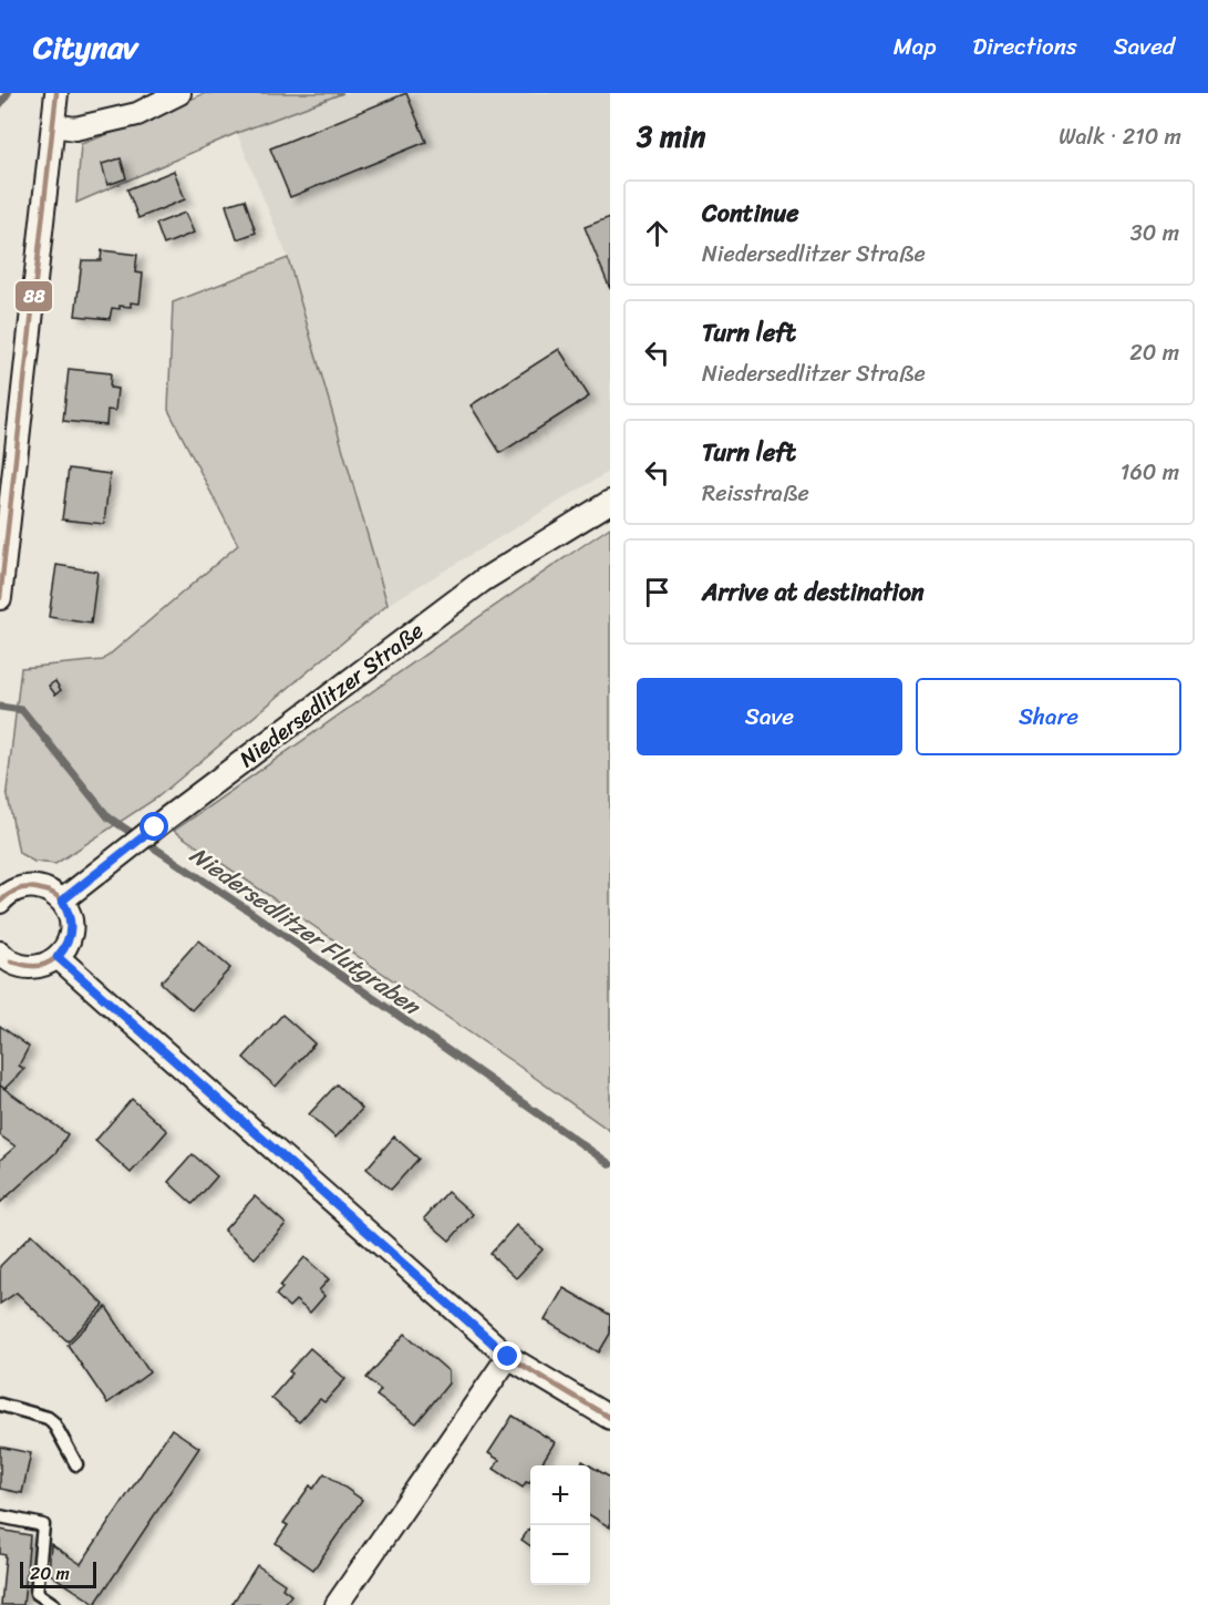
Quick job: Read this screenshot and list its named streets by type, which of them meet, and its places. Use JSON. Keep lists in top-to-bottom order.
{
  "streets": {
    "street": ["Niedersedlitzer Straße"]
  },
  "water": ["Niedersedlitzer Flutgraben"],
  "lines": ["transit line 88"],
  "scale_bar": "20 m",
  "page": {
    "header": "Citynav",
    "nav": ["Map", "Directions", "Saved"],
    "heading": ["3 min", "Walk · 210 m"],
    "list": [
      ["Continue", "Niedersedlitzer Straße", "30 m"],
      ["Turn left", "Niedersedlitzer Straße", "20 m"],
      ["Turn left", "Reisstraße", "160 m"],
      "Arrive at destination"
    ],
    "buttons": ["Save", "Share"],
    "map_buttons": ["+", "−"],
    "scale": "20 m"
  }
}
